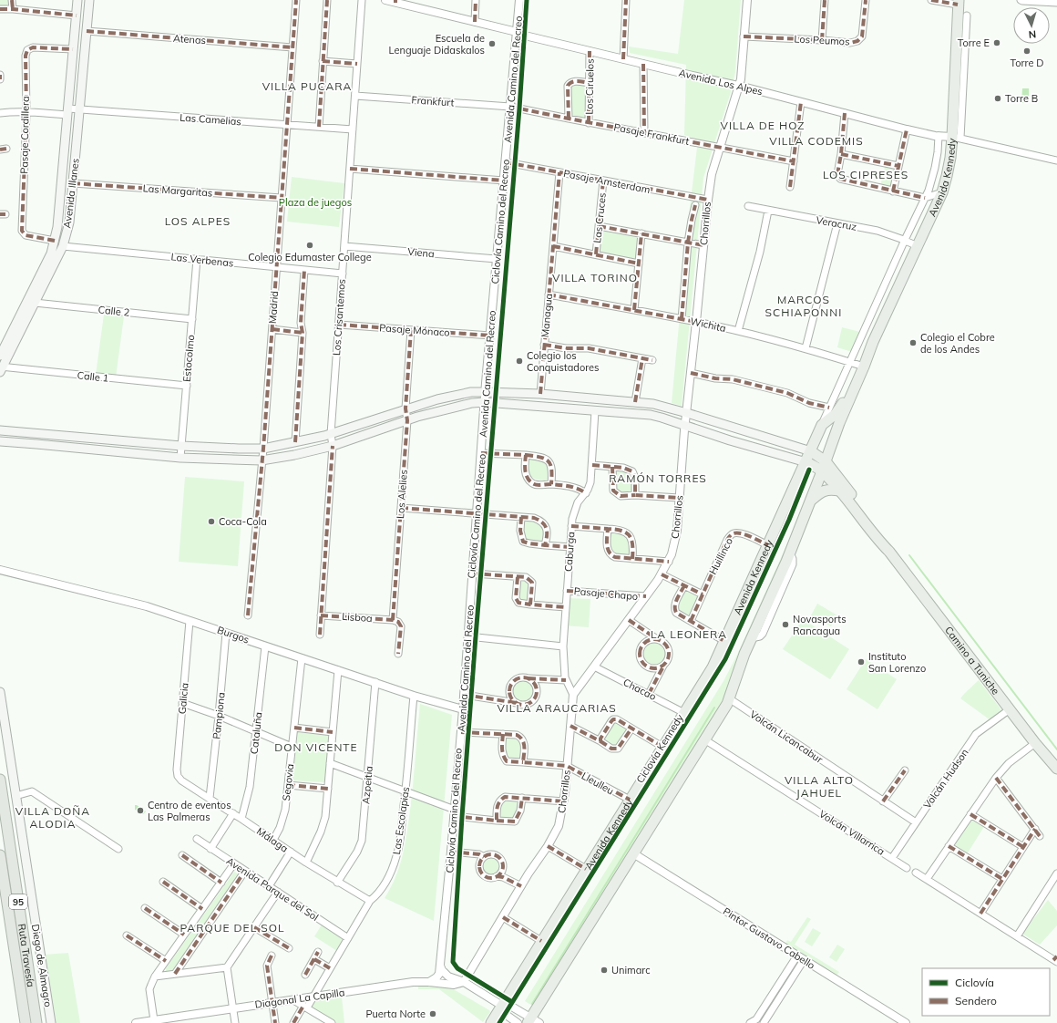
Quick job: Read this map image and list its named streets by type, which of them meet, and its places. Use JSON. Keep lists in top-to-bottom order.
{
  "streets": {
    "highway": ["95", "Ruta Travesía"],
    "main road": [
      "Avenida Kennedy",
      "Avenida Illanes",
      "Camino a Tuniche",
      "Diego de Almagro"
    ],
    "street": [
      "Atenas",
      "Los Peumos",
      "Avenida Camino del Recreo",
      "Avenida Los Alpes",
      "Los Ciruelos",
      "Frankfurt",
      "Las Camelias",
      "Pasaje Frankfurt",
      "Pasaje Cordillera",
      "Pasaje Amsterdam",
      "Las Margaritas",
      "Las Cruces",
      "Chorrillos",
      "Veracruz",
      "Viena",
      "Las Verbenas",
      "Madrid",
      "Calle 2",
      "Managua",
      "Los Crisantemos",
      "Wichita",
      "Pasaje Mónaco",
      "Estocolmo",
      "Calle 1",
      "Los Alelies",
      "Caburga",
      "Huillinco",
      "Pasaje Chapo",
      "Lisboa",
      "Burgos",
      "Chacao",
      "Galicia",
      "Pampiona",
      "Cataluña",
      "Volcán Licancabur",
      "Volcán Hudson",
      "Segovia",
      "Lleulleu",
      "Azpeitia",
      "Las Escolapias",
      "Volcán Villarrica",
      "Málaga",
      "Avenida Parque del Sol",
      "Pintor Gustavo Cabello",
      "Diagonal La Capilla"
    ],
    "cycle path": ["Ciclovía Camino del Recreo", "Ciclovía Kennedy"]
  },
  "crossings": [
    ["Atenas", "Avenida Illanes"],
    ["Atenas", "Madrid"],
    ["Los Peumos", "Chorrillos"],
    ["Avenida Camino del Recreo", "Avenida Los Alpes"],
    ["Avenida Camino del Recreo", "Frankfurt"],
    ["Avenida Camino del Recreo", "Pasaje Frankfurt"],
    ["Avenida Camino del Recreo", "Pasaje Amsterdam"],
    ["Avenida Camino del Recreo", "Viena"],
    ["Avenida Camino del Recreo", "Pasaje Mónaco"],
    ["Avenida Camino del Recreo", "Burgos"],
    ["Avenida Camino del Recreo", "Diagonal La Capilla"],
    ["Avenida Los Alpes", "Los Ciruelos"],
    ["Avenida Los Alpes", "Avenida Kennedy"],
    ["Avenida Los Alpes", "Chorrillos"],
    ["Los Ciruelos", "Pasaje Frankfurt"],
    ["Frankfurt", "Pasaje Frankfurt"],
    ["Frankfurt", "Los Crisantemos"],
    ["Las Camelias", "Pasaje Cordillera"],
    ["Las Camelias", "Avenida Illanes"],
    ["Las Camelias", "Madrid"],
    ["Las Camelias", "Los Crisantemos"],
    ["Pasaje Frankfurt", "Chorrillos"],
    ["Pasaje Cordillera", "Avenida Illanes"],
    ["Avenida Kennedy", "Veracruz"],
    ["Avenida Kennedy", "Wichita"],
    ["Avenida Kennedy", "Huillinco"],
    ["Avenida Kennedy", "Camino a Tuniche"],
    ["Avenida Kennedy", "Chacao"],
    ["Avenida Kennedy", "Volcán Licancabur"],
    ["Avenida Kennedy", "Lleulleu"],
    ["Avenida Kennedy", "Volcán Villarrica"],
    ["Avenida Kennedy", "Pintor Gustavo Cabello"],
    ["Pasaje Amsterdam", "Las Cruces"],
    ["Pasaje Amsterdam", "Chorrillos"],
    ["Pasaje Amsterdam", "Managua"],
    ["Las Margaritas", "Avenida Illanes"],
    ["Las Margaritas", "Madrid"],
    ["Avenida Illanes", "Las Verbenas"],
    ["Avenida Illanes", "Calle 2"],
    ["Avenida Illanes", "Calle 1"],
    ["Chorrillos", "Wichita"],
    ["Chorrillos", "Caburga"],
    ["Chorrillos", "Pasaje Chapo"],
    ["Chorrillos", "Chacao"],
    ["Chorrillos", "Lleulleu"],
    ["Chorrillos", "Diagonal La Capilla"],
    ["Viena", "Los Crisantemos"],
    ["Las Verbenas", "Madrid"],
    ["Las Verbenas", "Los Crisantemos"],
    ["Las Verbenas", "Estocolmo"],
    ["Calle 2", "Estocolmo"],
    ["Managua", "Wichita"],
    ["Los Crisantemos", "Pasaje Mónaco"],
    ["Los Crisantemos", "Lisboa"],
    ["Pasaje Mónaco", "Los Alelies"],
    ["Estocolmo", "Calle 1"],
    ["Los Alelies", "Lisboa"],
    ["Caburga", "Pasaje Chapo"],
    ["Burgos", "Galicia"],
    ["Burgos", "Pampiona"],
    ["Burgos", "Cataluña"],
    ["Burgos", "Segovia"],
    ["Burgos", "Azpeitia"],
    ["Burgos", "Las Escolapias"],
    ["Camino a Tuniche", "Volcán Hudson"],
    ["Galicia", "Málaga"],
    ["Pampiona", "Málaga"],
    ["Cataluña", "Málaga"],
    ["Volcán Licancabur", "Volcán Hudson"],
    ["Volcán Hudson", "Volcán Villarrica"],
    ["Segovia", "Málaga"],
    ["Azpeitia", "Málaga"],
    ["Las Escolapias", "Málaga"],
    ["Las Escolapias", "Avenida Parque del Sol"],
    ["Las Escolapias", "Diagonal La Capilla"]
  ],
  "districts": [
    "VILLA PUCARA",
    "VILLA DE HOZ",
    "VILLA CODEMIS",
    "LOS CIPRESES",
    "LOS ALPES",
    "VILLA TORINO",
    "MARCOS SCHIAPONNI",
    "RAMÓN TORRES",
    "LA LEONERA",
    "VILLA ARAUCARIAS",
    "DON VICENTE",
    "VILLA ALTO JAHUEL",
    "VILLA DOÑA ALODIA",
    "PARQUE DEL SOL"
  ],
  "parks": ["Plaza de juegos"],
  "places": [
    "Torre E",
    "Escuela de Lenguaje Didaskalos",
    "Torre D",
    "Torre B",
    "Colegio Edumaster College",
    "Colegio el Cobre de los Andes",
    "Colegio los Conquistadores",
    "Coca-Cola",
    "Novasports Rancagua",
    "Instituto San Lorenzo",
    "Centro de eventos Las Palmeras",
    "Unimarc",
    "Puerta Norte"
  ],
  "legend": ["Ciclovía", "Sendero"],
  "north": "bottom"
}
